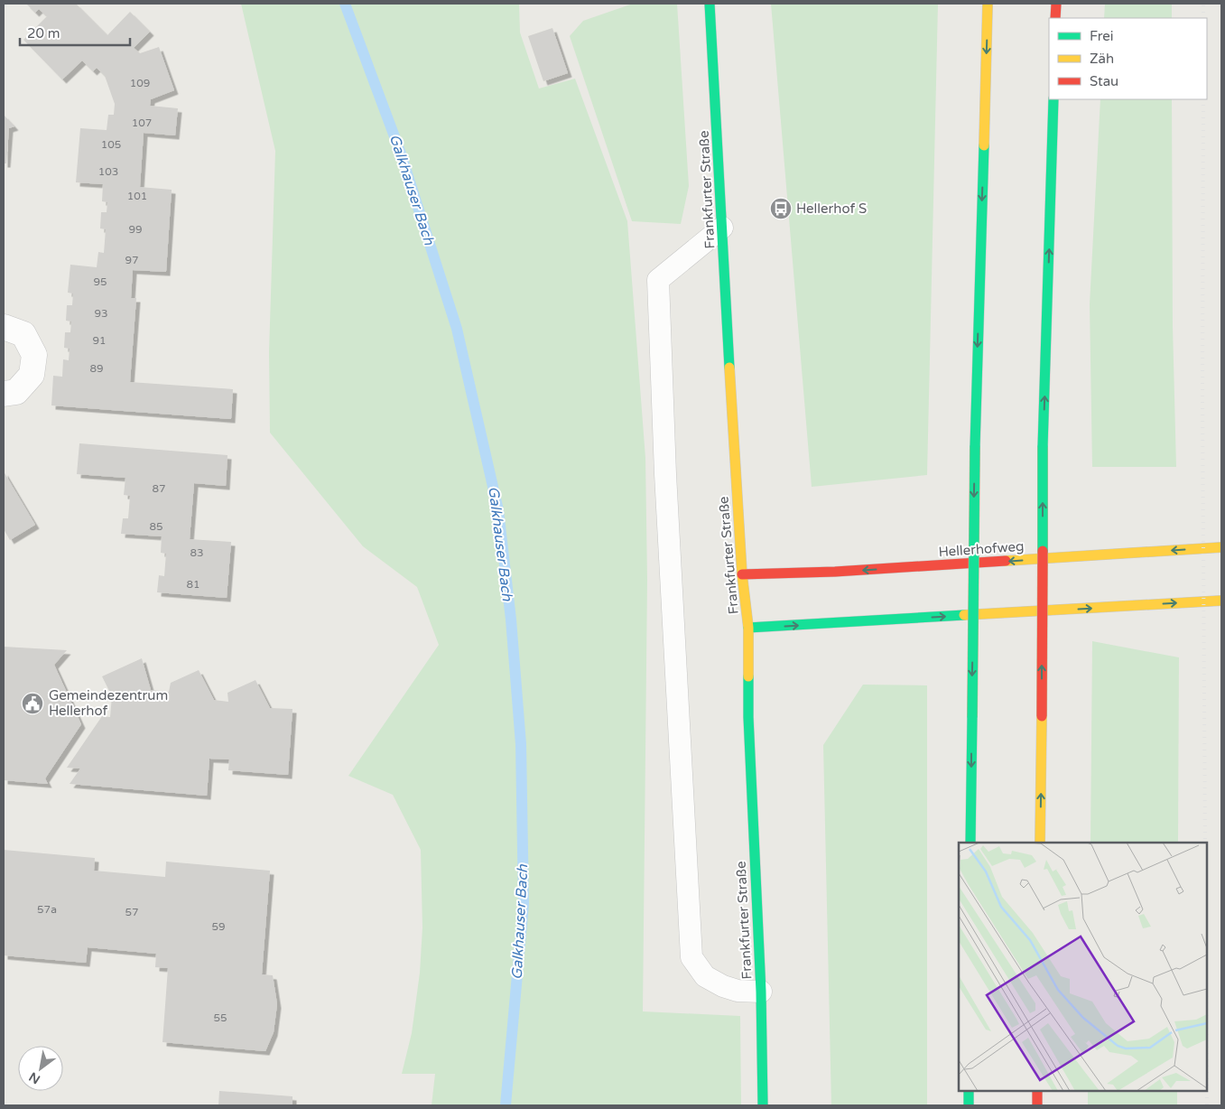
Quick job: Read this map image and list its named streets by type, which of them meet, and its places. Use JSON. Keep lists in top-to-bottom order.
{
  "streets": {
    "main road": ["Frankfurter Straße", "Hellerhofweg"]
  },
  "crossings": [
    ["Frankfurter Straße", "Hellerhofweg"]
  ],
  "water": ["Galkhauser Bach"],
  "places": {
    "bus stop": ["Hellerhof S"],
    "public building": ["Gemeindezentrum Hellerhof"]
  },
  "house_numbers": [
    "109",
    "107",
    "105",
    "103",
    "101",
    "99",
    "97",
    "95",
    "93",
    "91",
    "89",
    "87",
    "85",
    "83",
    "81",
    "57a",
    "57",
    "59",
    "55"
  ],
  "legend": ["Frei", "Zäh", "Stau"],
  "scale_bar": "20 m",
  "north": "bottom left"
}
